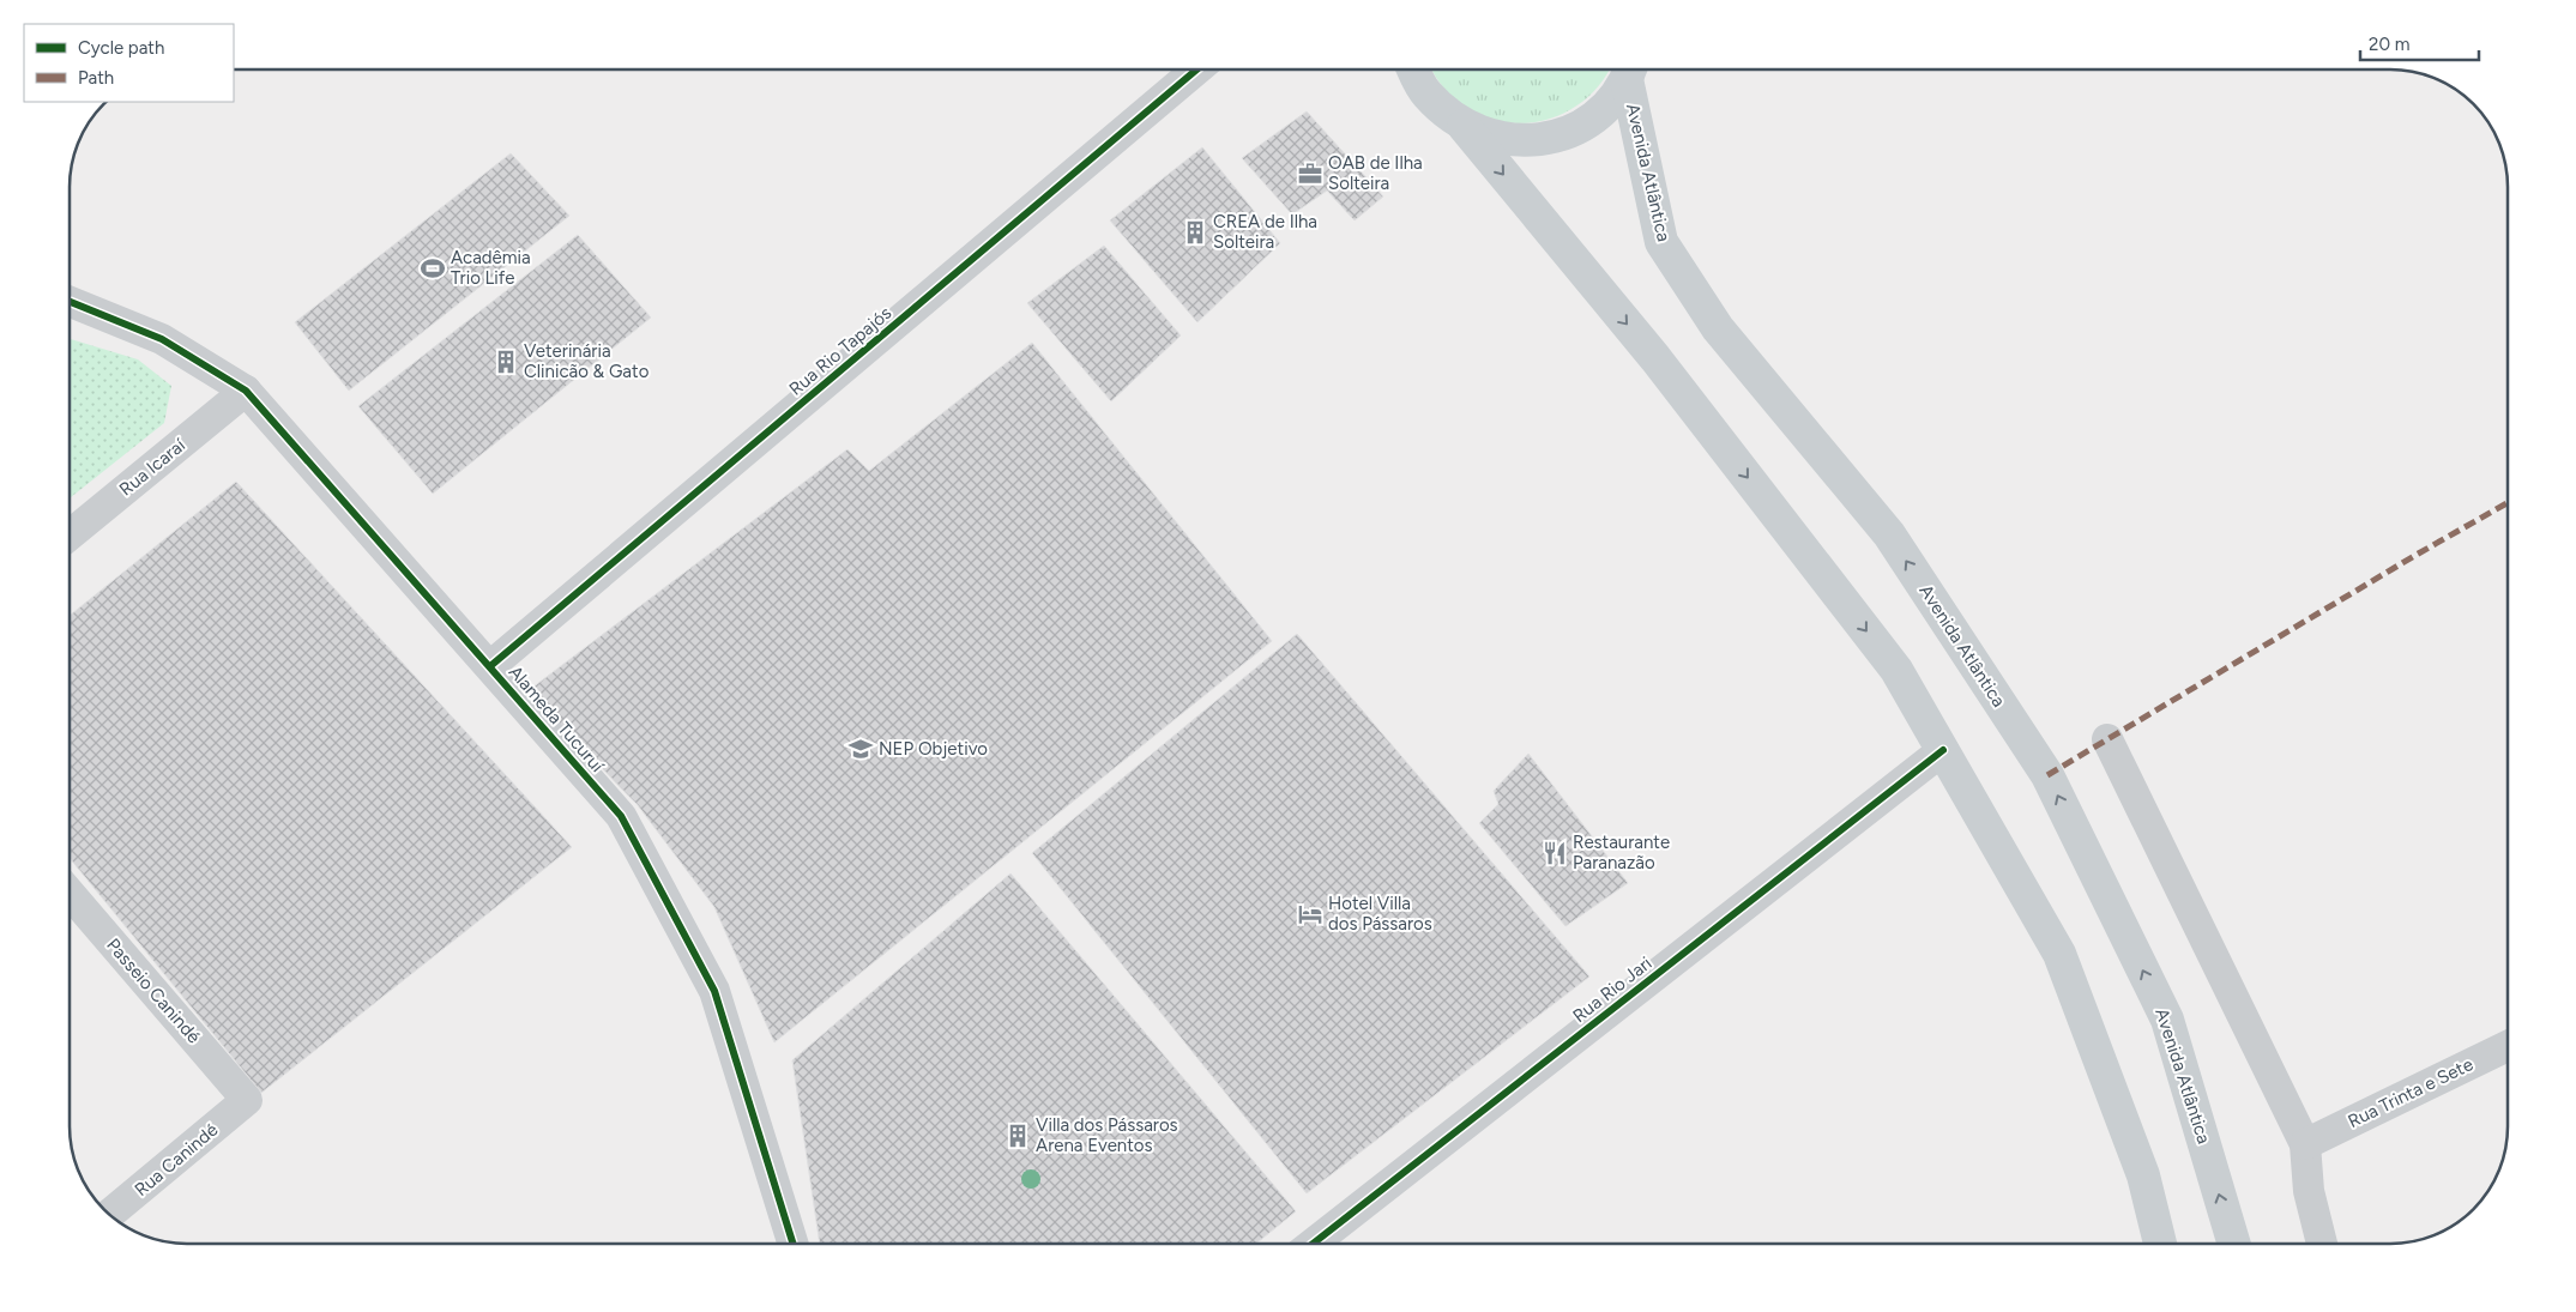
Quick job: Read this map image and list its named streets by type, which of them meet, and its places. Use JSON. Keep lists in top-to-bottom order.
{
  "streets": {
    "main road": ["Avenida Atlântica"],
    "street": [
      "Rua Rio Tapajós",
      "Rua Icaraí",
      "Alameda Tucuruí",
      "Rua Rio Jari",
      "Passeio Canindé",
      "Rua Trinta e Sete",
      "Rua Canindé"
    ]
  },
  "crossings": [
    ["Rua Rio Tapajós", "Alameda Tucuruí"],
    ["Rua Icaraí", "Alameda Tucuruí"],
    ["Passeio Canindé", "Rua Canindé"]
  ],
  "places": {
    "office": ["OAB de Ilha Solteira"],
    "building": ["CREA de Ilha Solteira", "Veterinária Clinicão & Gato", "Villa dos Pássaros Arena Eventos"],
    "sports": ["Acadêmia Trio Life"],
    "school or university": ["NEP Objetivo"],
    "restaurant": ["Restaurante Paranazão"],
    "hotel": ["Hotel Villa dos Pássaros"]
  },
  "legend": ["Cycle path", "Path"],
  "scale_bar": "20 m"
}
